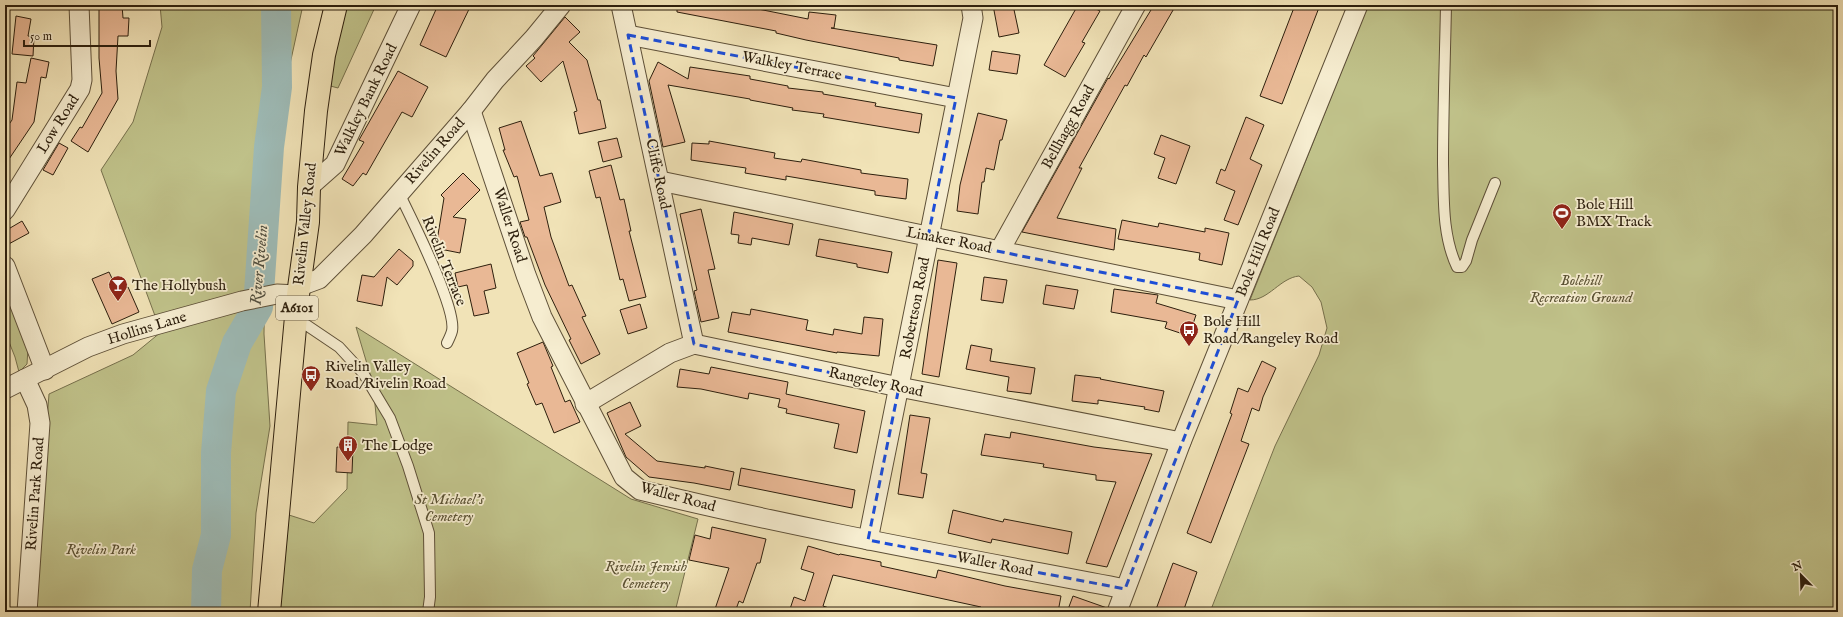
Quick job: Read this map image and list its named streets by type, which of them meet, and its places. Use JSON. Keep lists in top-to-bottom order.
{
  "streets": {
    "main road": ["Rivelin Valley Road", "A6101"],
    "street": [
      "Walkley Terrace",
      "Walkley Bank Road",
      "Low Road",
      "Bellhagg Road",
      "Rivelin Road",
      "Cliffe Road",
      "Waller Road",
      "Linaker Road",
      "Bole Hill Road",
      "Robertson Road",
      "Hollins Lane",
      "Rangeley Road",
      "Rivelin Park Road"
    ],
    "lane": ["Rivelin Terrace"]
  },
  "crossings": [
    ["Walkley Terrace", "Cliffe Road"],
    ["Walkley Terrace", "Robertson Road"],
    ["Walkley Bank Road", "Rivelin Valley Road"],
    ["Bellhagg Road", "Linaker Road"],
    ["Rivelin Road", "Rivelin Valley Road"],
    ["Rivelin Road", "Waller Road"],
    ["Rivelin Road", "Rivelin Terrace"],
    ["Rivelin Road", "Hollins Lane"],
    ["Cliffe Road", "Linaker Road"],
    ["Cliffe Road", "Rangeley Road"],
    ["Rivelin Valley Road", "Hollins Lane"],
    ["Waller Road", "Bole Hill Road"],
    ["Waller Road", "Robertson Road"],
    ["Linaker Road", "Bole Hill Road"],
    ["Linaker Road", "Robertson Road"],
    ["Bole Hill Road", "Rangeley Road"],
    ["Robertson Road", "Rangeley Road"],
    ["Hollins Lane", "Rivelin Park Road"]
  ],
  "water": ["River Rivelin"],
  "parks": [
    "Bolehill Recreation Ground",
    "St Michael's Cemetery",
    "Rivelin Park",
    "Rivelin Jewish Cemetery"
  ],
  "places": {
    "sports": ["Bole Hill BMX Track"],
    "bar": ["The Hollybush"],
    "bus stop": ["Bole Hill Road/Rangeley Road", "Rivelin Valley Road/Rivelin Road"],
    "building": ["The Lodge"]
  },
  "scale_bar": "50 m",
  "north": "top left"
}
